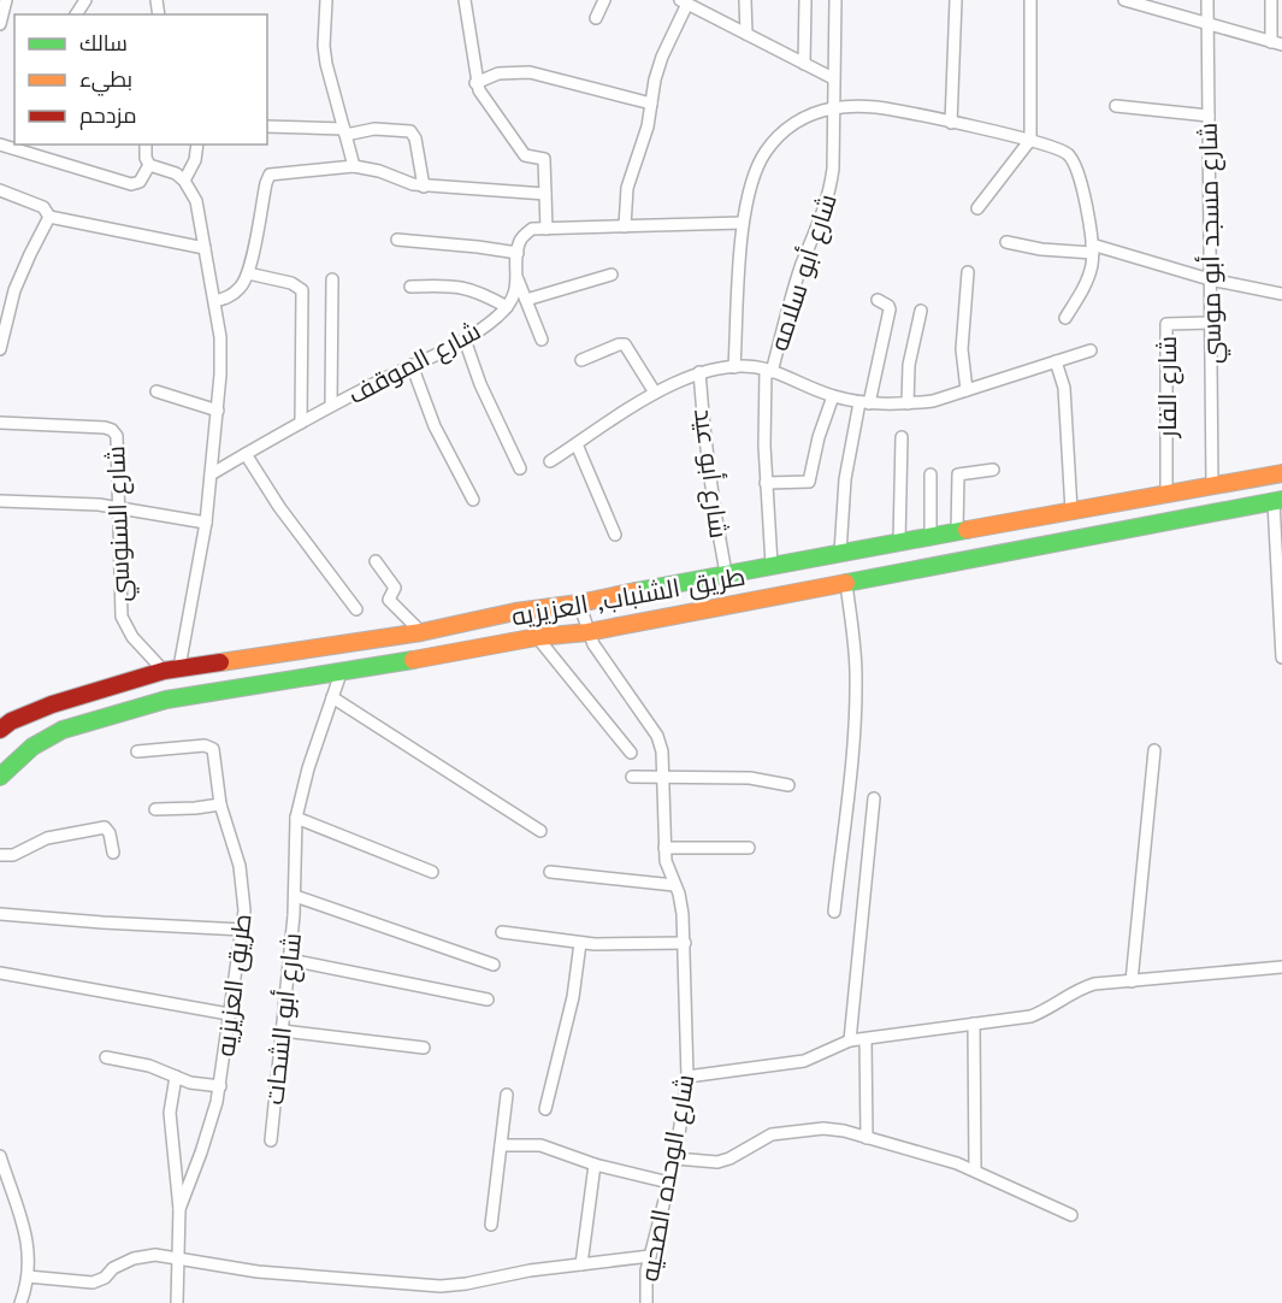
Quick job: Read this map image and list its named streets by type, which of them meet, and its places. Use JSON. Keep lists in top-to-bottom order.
{
  "streets": {
    "street": [
      "شارع مسجد أبو موسي",
      "شارع أبو سلامه",
      "شارع الموقف",
      "شارع الفار",
      "شارع أبو عيد",
      "شارع السنوسي",
      "طريق الشنباب, العزيزيه",
      "طريق العزيزيه",
      "شارع أبو الشحات",
      "شارع الوحده الصحيه"
    ]
  },
  "crossings": [
    ["شارع مسجد أبو موسي", "شارع الفار"],
    ["شارع مسجد أبو موسي", "طريق الشنباب, العزيزيه"],
    ["شارع أبو سلامه", "طريق الشنباب, العزيزيه"],
    ["شارع الفار", "طريق الشنباب, العزيزيه"],
    ["شارع أبو عيد", "طريق الشنباب, العزيزيه"],
    ["شارع السنوسي", "طريق الشنباب, العزيزيه"],
    ["طريق الشنباب, العزيزيه", "شارع أبو الشحات"],
    ["طريق الشنباب, العزيزيه", "شارع الوحده الصحيه"]
  ],
  "legend": ["سالك", "بطيء", "مزدحم"]
}
